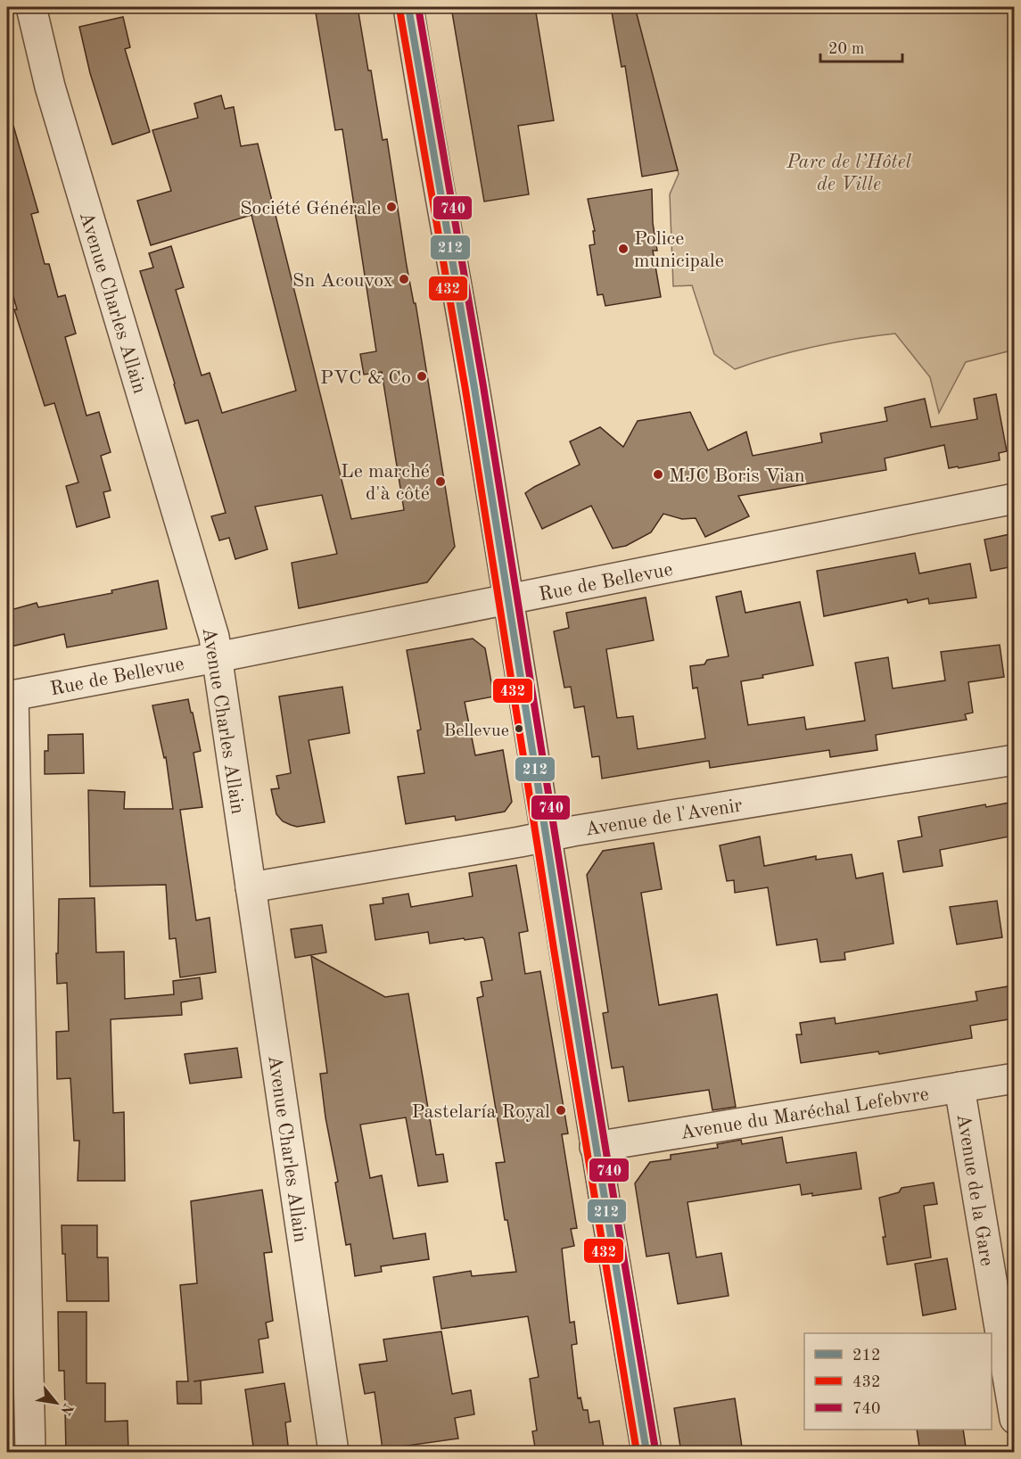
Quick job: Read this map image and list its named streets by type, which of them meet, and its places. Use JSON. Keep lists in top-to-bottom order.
{
  "streets": {
    "street": [
      "Avenue Charles Allain",
      "Rue de Bellevue",
      "Avenue de l'Avenir",
      "Avenue du Maréchal Lefebvre",
      "Avenue de la Gare"
    ]
  },
  "crossings": [
    ["Avenue Charles Allain", "Rue de Bellevue"],
    ["Avenue Charles Allain", "Avenue de l'Avenir"],
    ["Avenue du Maréchal Lefebvre", "Avenue de la Gare"]
  ],
  "parks": ["Parc de l’Hôtel de Ville"],
  "places": [
    "Société Générale",
    "Police municipale",
    "Sn Acouvox",
    "PVC & Co",
    "MJC Boris Vian",
    "Le marché d'à côté",
    "Bellevue",
    "Pastelaría Royal"
  ],
  "lines": ["transit line 212", "transit line 740", "transit line 432"],
  "legend": ["212", "432", "740"],
  "scale_bar": "20 m",
  "north": "bottom right"
}
